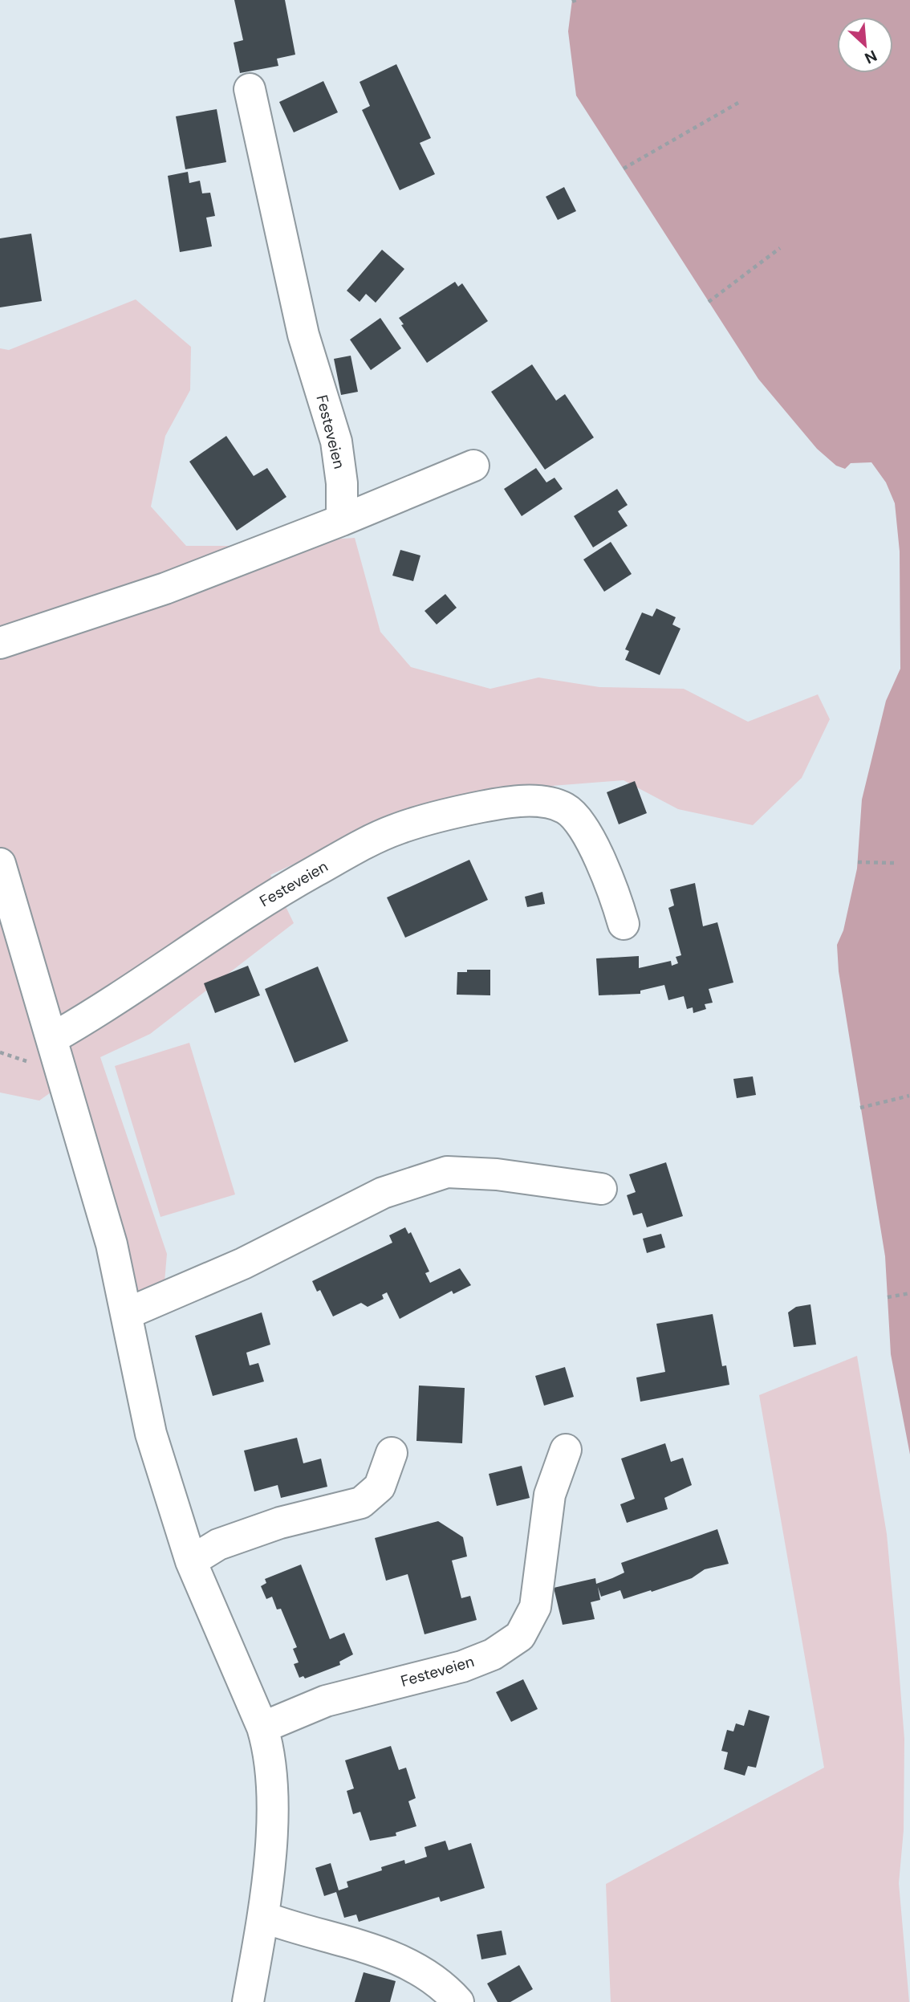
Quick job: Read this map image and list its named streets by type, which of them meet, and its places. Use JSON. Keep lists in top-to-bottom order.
{
  "streets": {
    "street": ["Festeveien"]
  },
  "north": "bottom right"
}
